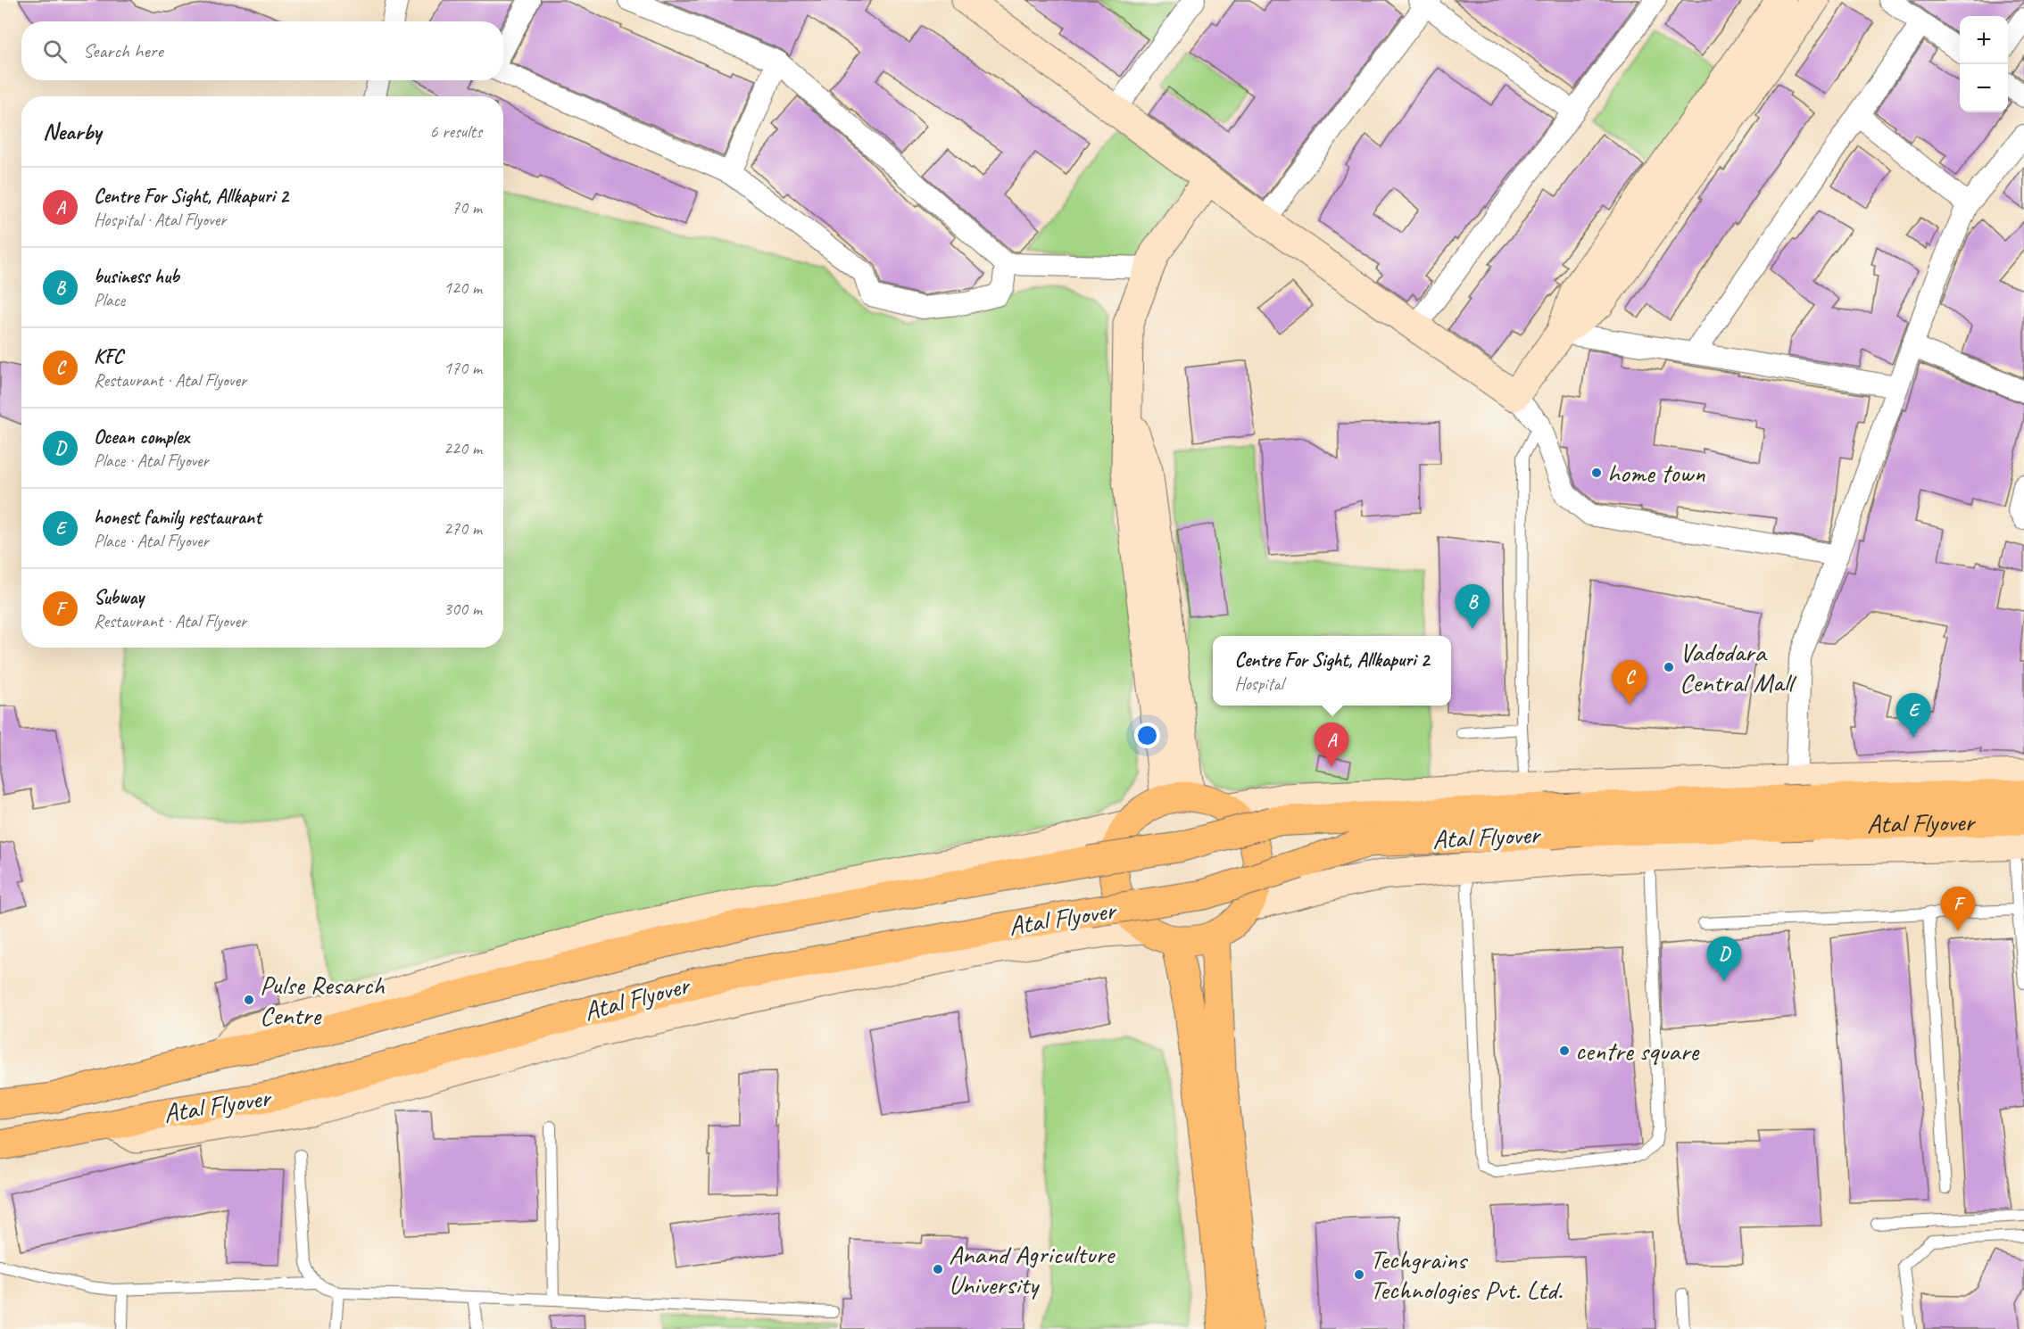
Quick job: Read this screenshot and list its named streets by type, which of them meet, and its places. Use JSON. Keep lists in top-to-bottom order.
{
  "streets": {
    "main road": ["Atal Flyover"]
  },
  "places": [
    "home town",
    "Vadodara Central Mall",
    "Pulse Resarch Centre",
    "centre square",
    "Anand Agriculture University",
    "Techgrains Technologies Pvt. Ltd."
  ],
  "page": {
    "map_buttons": ["+", "−"],
    "search": "Search here",
    "heading": ["Nearby", "6 results"],
    "list": [
      {
        "mark": "A",
        "name": "Centre For Sight, Allkapuri 2",
        "note": "Hospital · Atal Flyover",
        "value": "70 m"
      },
      {
        "mark": "B",
        "name": "business hub",
        "note": "Place",
        "value": "120 m"
      },
      {
        "mark": "C",
        "name": "KFC",
        "note": "Restaurant · Atal Flyover",
        "value": "170 m"
      },
      {
        "mark": "D",
        "name": "Ocean complex",
        "note": "Place · Atal Flyover",
        "value": "220 m"
      },
      {
        "mark": "E",
        "name": "honest family restaurant",
        "note": "Place · Atal Flyover",
        "value": "270 m"
      },
      {
        "mark": "F",
        "name": "Subway",
        "note": "Restaurant · Atal Flyover",
        "value": "300 m"
      }
    ],
    "pins": [
      "B",
      "C",
      "E",
      "A",
      "F",
      "D"
    ],
    "popup": ["Centre For Sight, Allkapuri 2", "Hospital"]
  }
}
